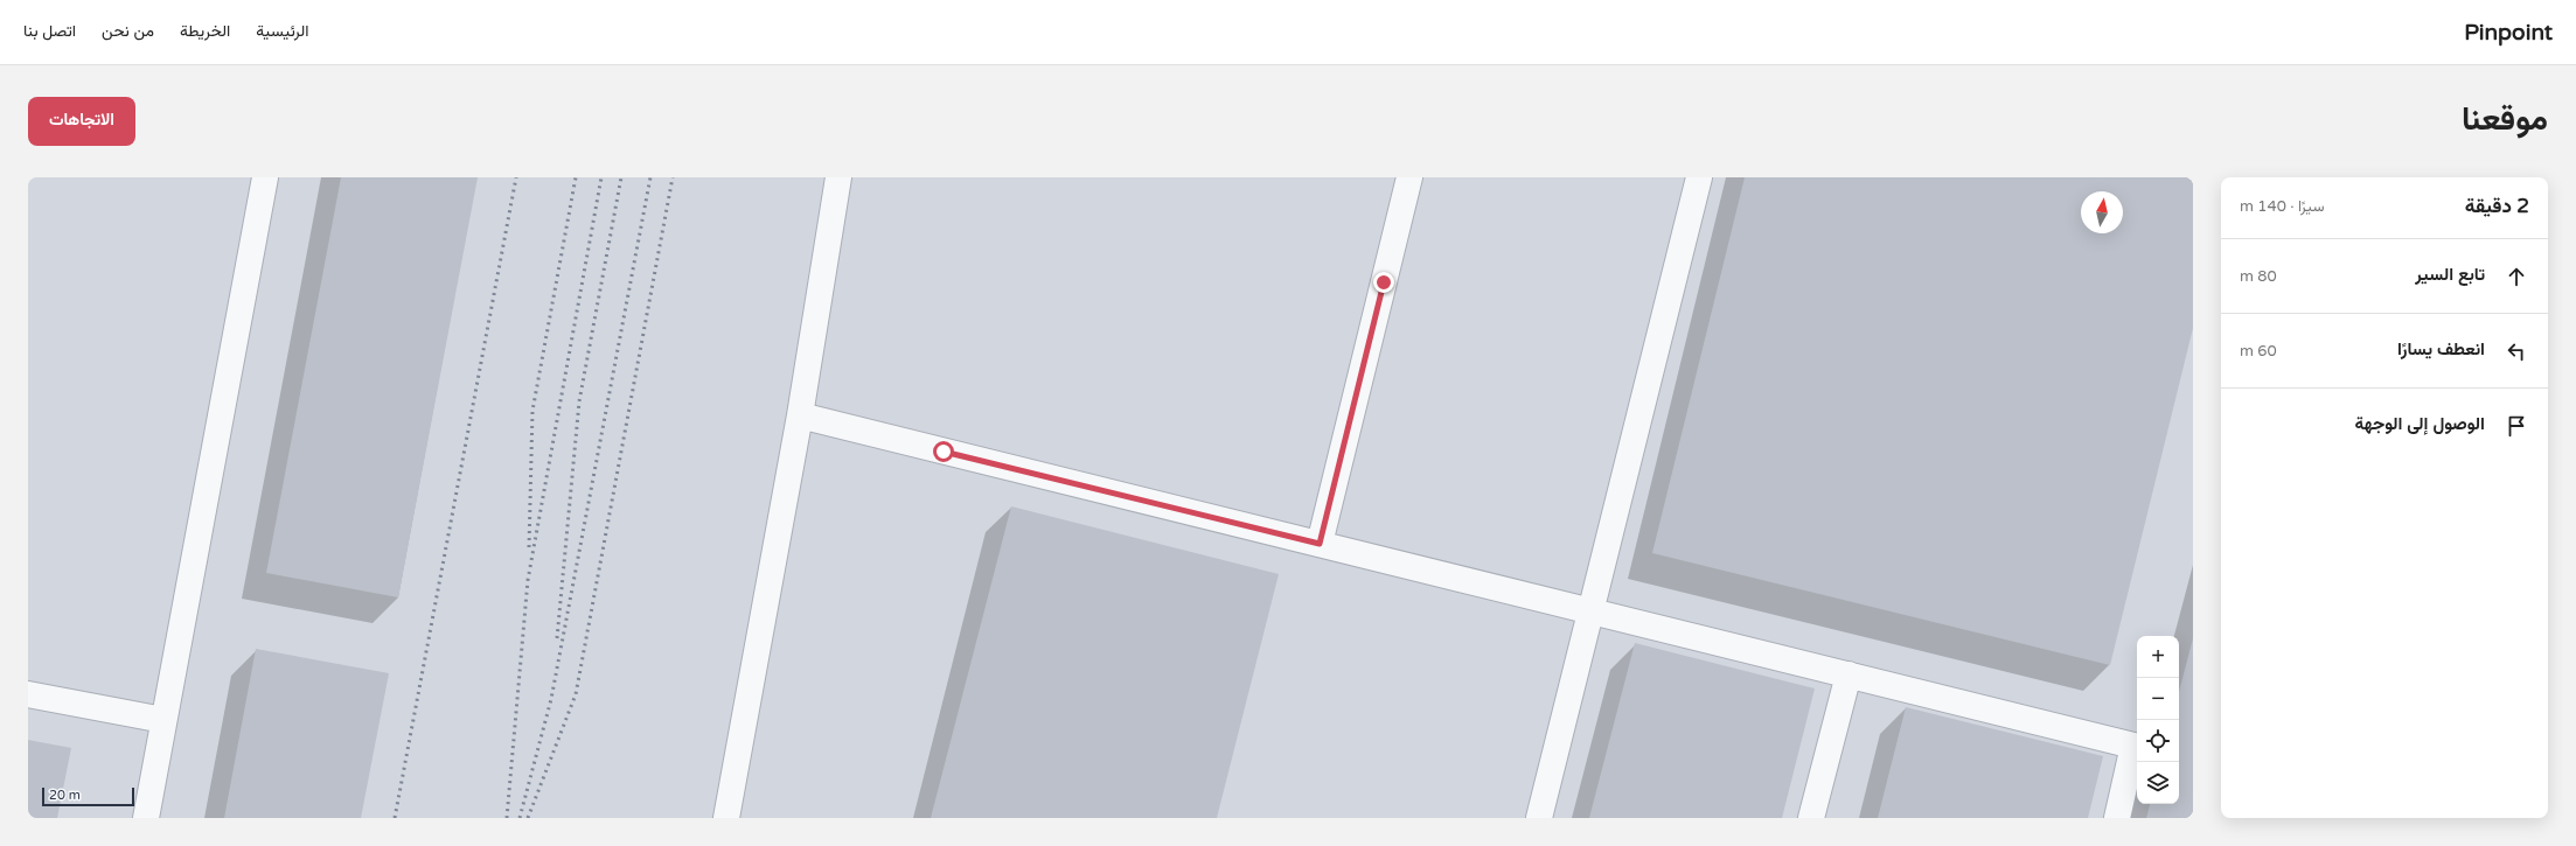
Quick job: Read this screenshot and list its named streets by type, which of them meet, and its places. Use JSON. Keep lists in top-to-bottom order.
{
  "scale_bar": "20 m",
  "north": "top",
  "page": {
    "header": "Pinpoint",
    "nav": [
      "الرئيسية",
      "الخريطة",
      "من نحن",
      "اتصل بنا"
    ],
    "title": "موقعنا",
    "buttons": "الاتجاهات",
    "heading": ["2 دقيقة", "سيرًا · 140 m"],
    "list": [
      ["تابع السير", "80 m"],
      ["انعطف يسارًا", "60 m"],
      "الوصول إلى الوجهة"
    ],
    "map_buttons": ["+", "−"],
    "scale": "20 m"
  }
}
